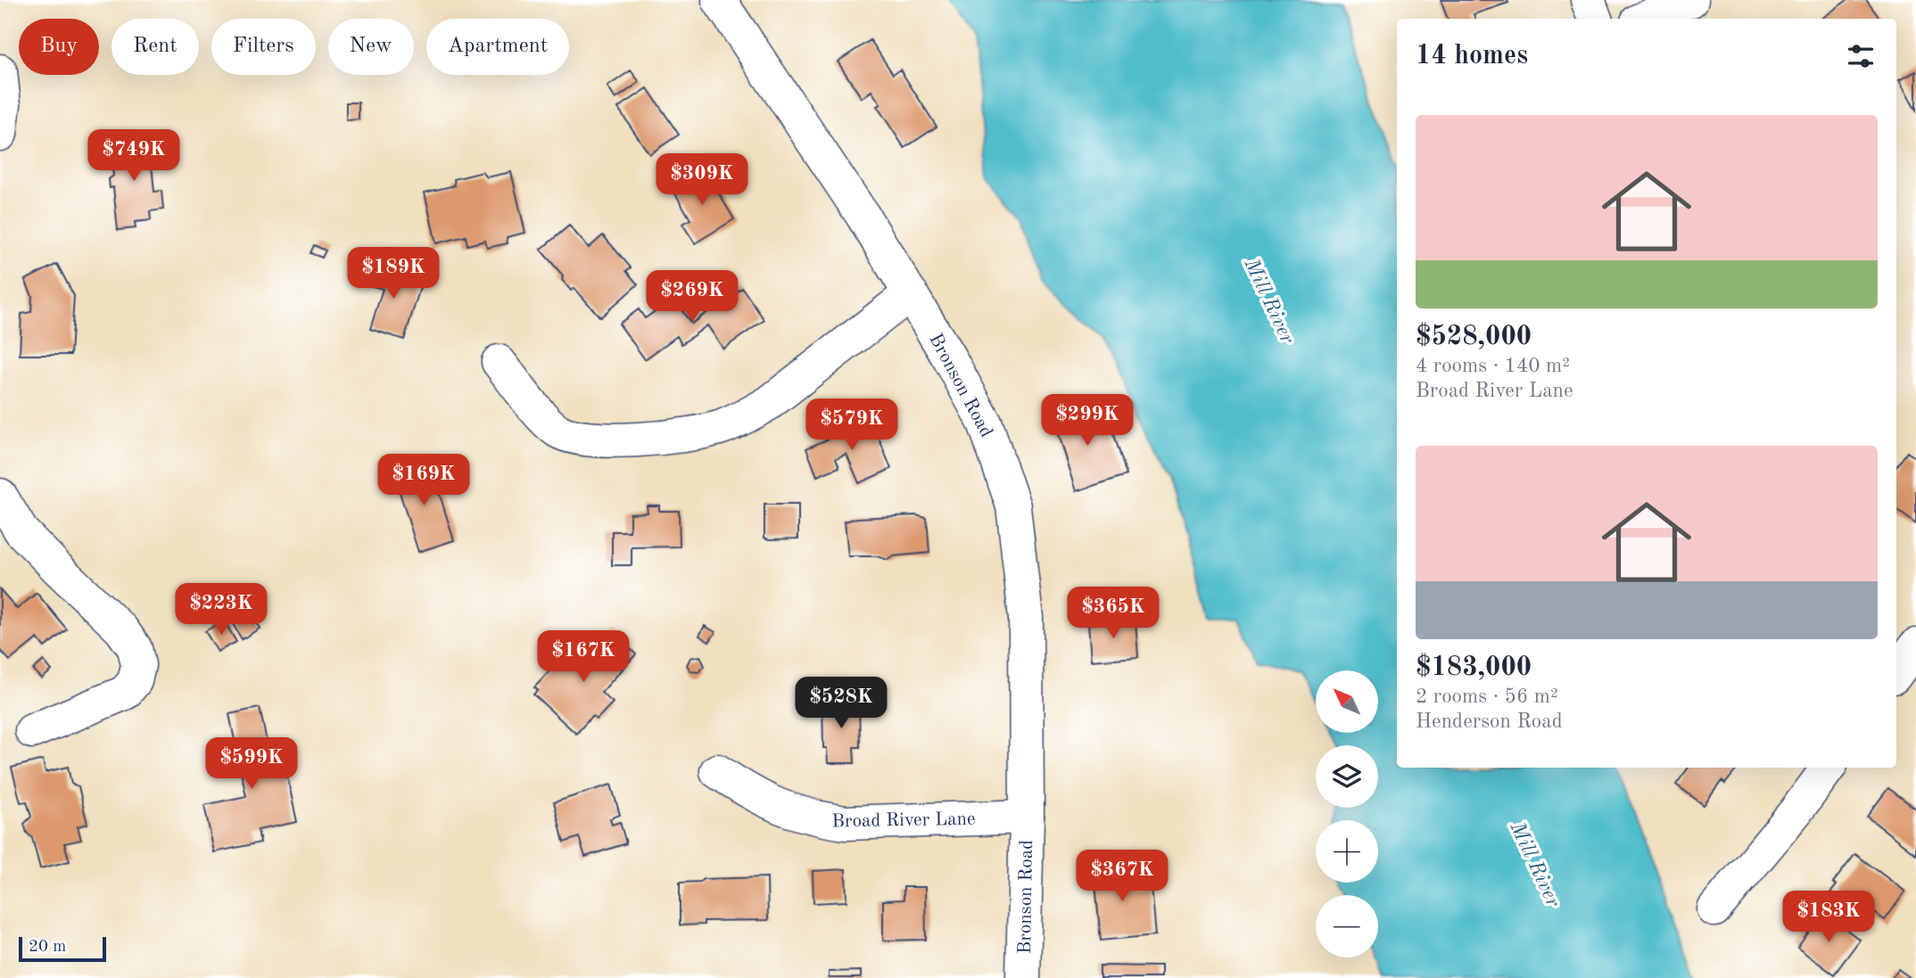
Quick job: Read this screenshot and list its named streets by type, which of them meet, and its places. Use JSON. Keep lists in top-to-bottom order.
{
  "streets": {
    "street": ["Bronson Road", "Broad River Lane"]
  },
  "crossings": [
    ["Bronson Road", "Broad River Lane"]
  ],
  "water": ["Mill River"],
  "scale_bar": "20 m",
  "north": "top left",
  "page": {
    "chip": [
      "Buy",
      "Rent",
      "Filters",
      "New",
      "Apartment"
    ],
    "heading": "14 homes",
    "list": [
      {
        "name": "$528,000",
        "note": "4 rooms · 140 m² · Broad River Lane"
      },
      {
        "name": "$183,000",
        "note": "2 rooms · 56 m² · Henderson Road"
      }
    ],
    "price": [
      "$749K",
      "$309K",
      "$189K",
      "$269K",
      "$299K",
      "$579K",
      "$169K",
      "$223K",
      "$365K",
      "$167K",
      "$528K",
      "$599K",
      "$367K",
      "$183K"
    ],
    "map_buttons": ["+", "−"],
    "scale": "20 m"
  }
}
